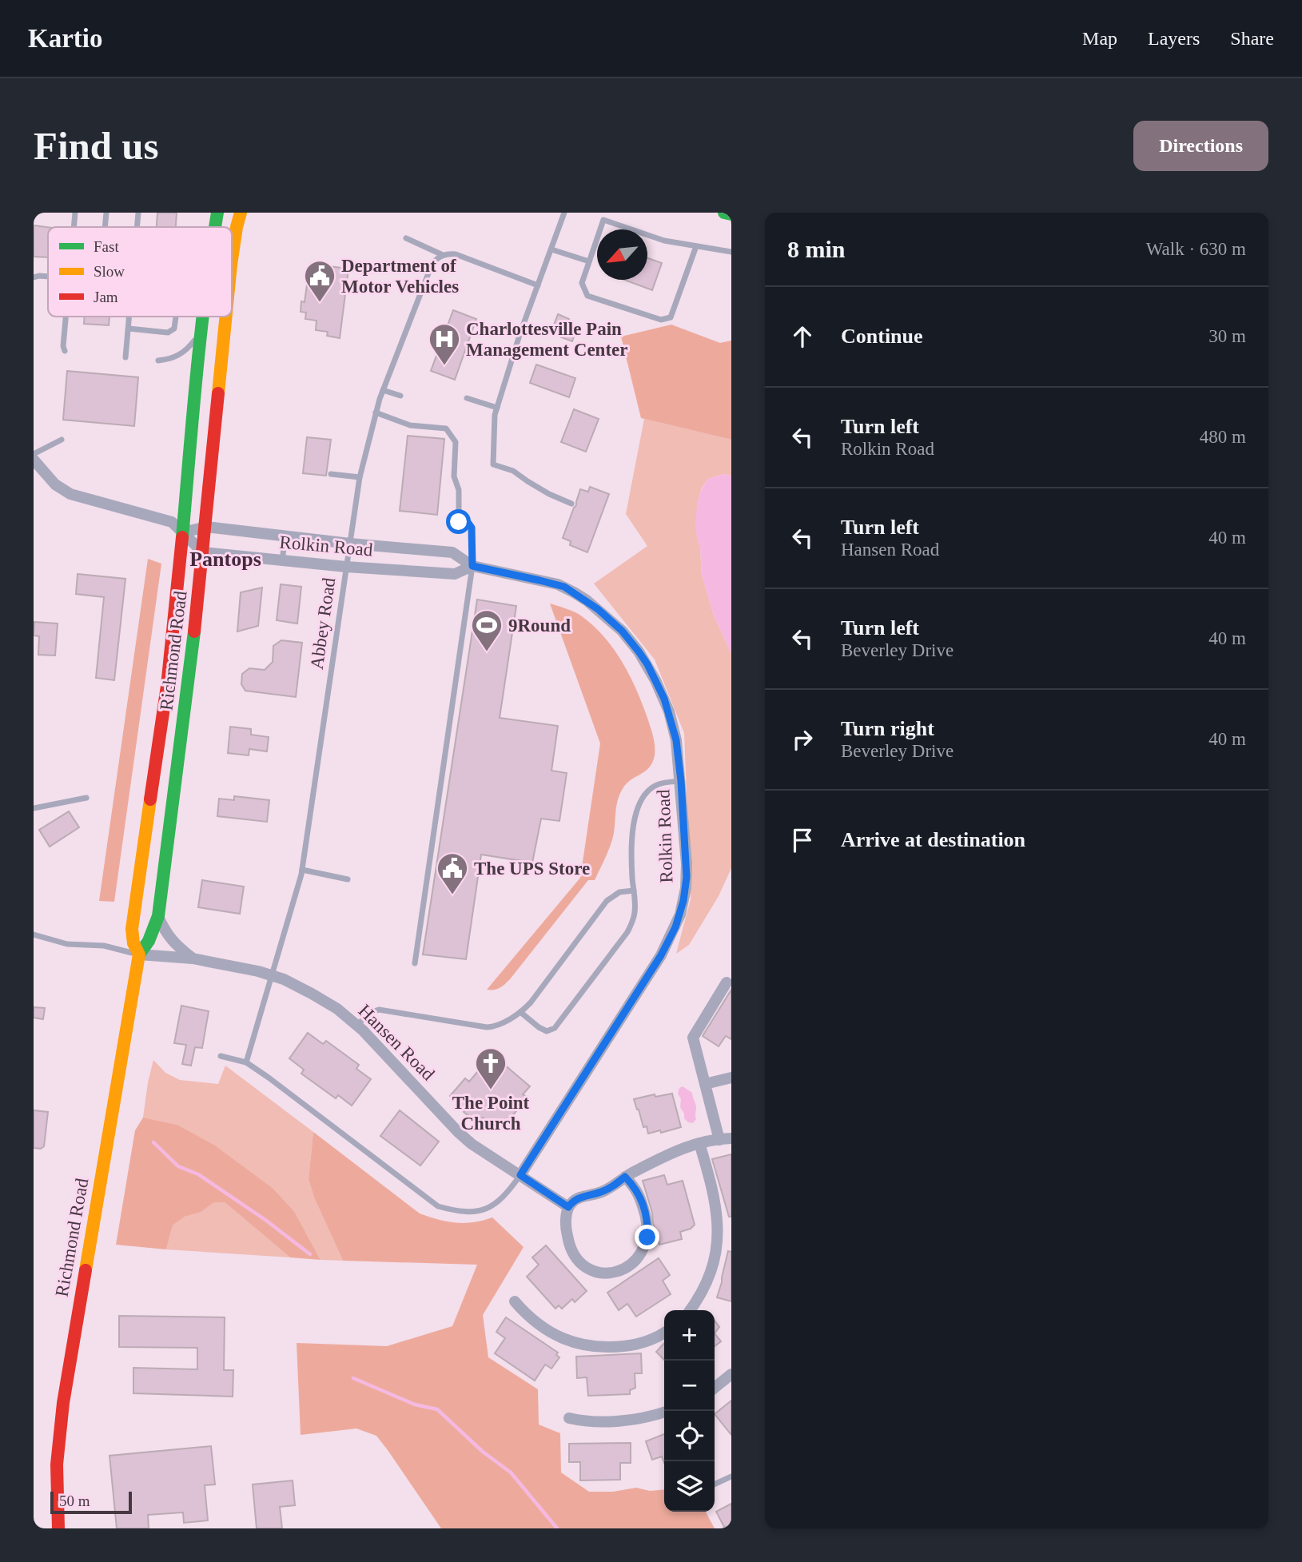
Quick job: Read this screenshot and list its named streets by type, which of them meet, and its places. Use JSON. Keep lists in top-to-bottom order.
{
  "streets": {
    "main road": ["Richmond Road"],
    "street": ["Rolkin Road", "Hansen Road"],
    "lane": ["Abbey Road"]
  },
  "crossings": [
    ["Rolkin Road", "Abbey Road"],
    ["Rolkin Road", "Richmond Road"],
    ["Rolkin Road", "Hansen Road"],
    ["Abbey Road", "Hansen Road"],
    ["Richmond Road", "Hansen Road"]
  ],
  "districts": ["Pantops"],
  "places": {
    "public building": ["Department of Motor Vehicles", "The UPS Store"],
    "hospital": ["Charlottesville Pain Management Center"],
    "sports": ["9Round"],
    "church": ["The Point Church"]
  },
  "legend": ["Fast", "Slow", "Jam"],
  "scale_bar": "50 m",
  "north": "bottom left",
  "page": {
    "header": "Kartio",
    "nav": ["Map", "Layers", "Share"],
    "buttons": "Directions",
    "title": "Find us",
    "heading": ["8 min", "Walk · 630 m"],
    "list": [
      ["Continue", "30 m"],
      ["Turn left", "Rolkin Road", "480 m"],
      ["Turn left", "Hansen Road", "40 m"],
      ["Turn left", "Beverley Drive", "40 m"],
      ["Turn right", "Beverley Drive", "40 m"],
      "Arrive at destination"
    ],
    "map_buttons": ["+", "−"],
    "scale": "50 m"
  }
}
